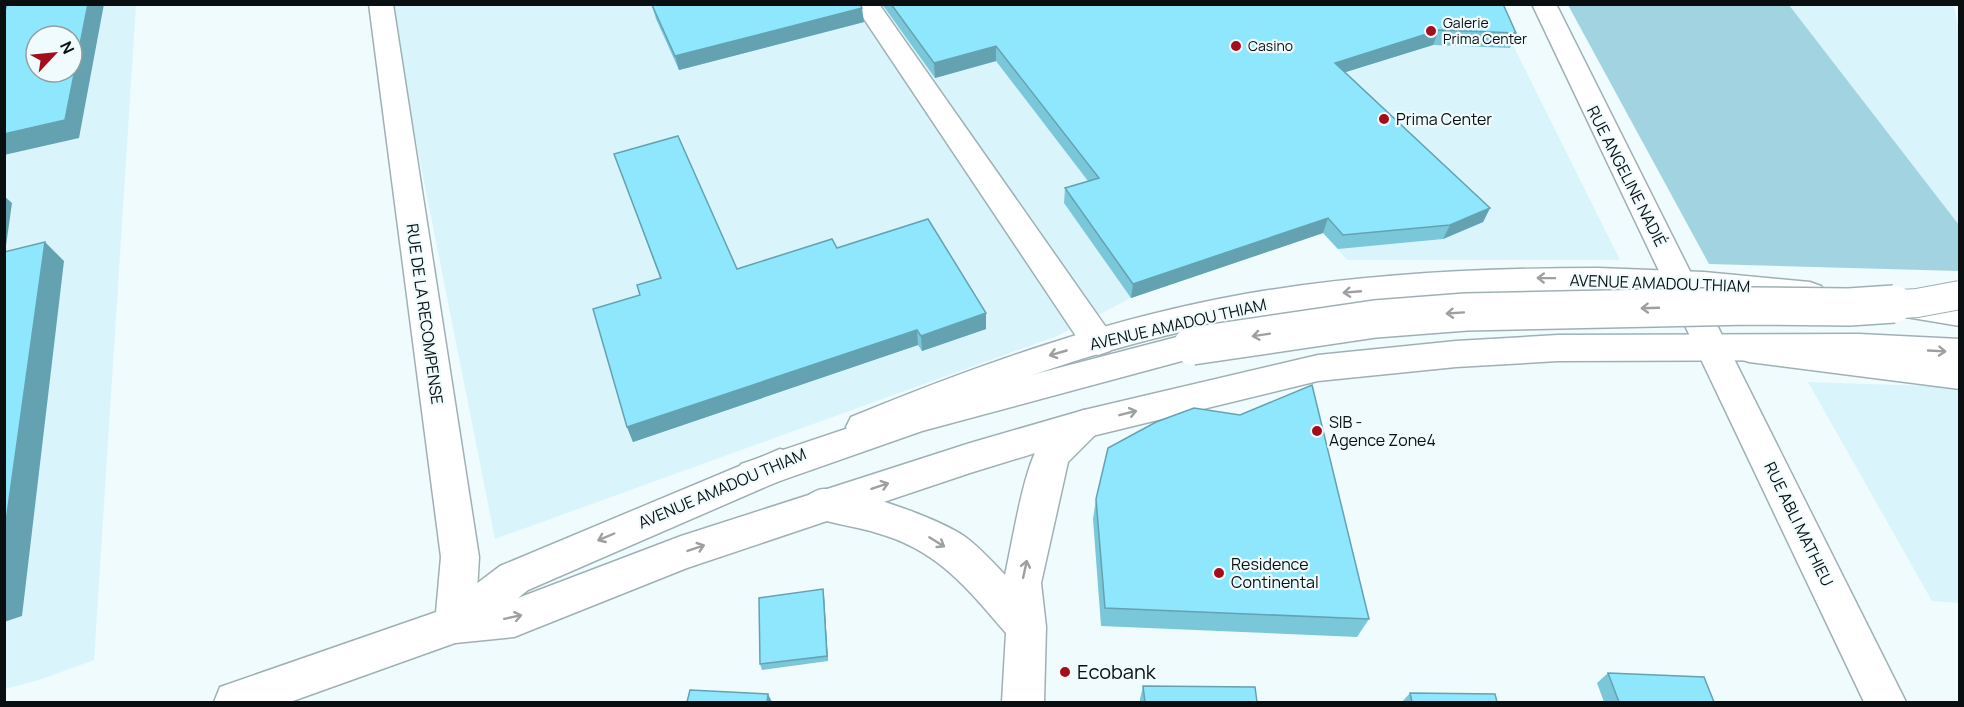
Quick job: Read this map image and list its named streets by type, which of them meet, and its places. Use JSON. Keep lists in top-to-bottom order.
{
  "streets": {
    "main road": [
      "RUE ANGELINE NADIÉ",
      "AVENUE AMADOU THIAM",
      "RUE DE LA RECOMPENSE",
      "RUE ABLI MATHIEU"
    ]
  },
  "crossings": [
    ["RUE ANGELINE NADIÉ", "AVENUE AMADOU THIAM"],
    ["RUE ANGELINE NADIÉ", "RUE ABLI MATHIEU"],
    ["AVENUE AMADOU THIAM", "RUE DE LA RECOMPENSE"],
    ["AVENUE AMADOU THIAM", "RUE ABLI MATHIEU"]
  ],
  "places": [
    "Galerie Prima Center",
    "Casino",
    "Prima Center",
    "SIB - Agence Zone4",
    "Residence Continental",
    "Ecobank"
  ],
  "north": "top right"
}
